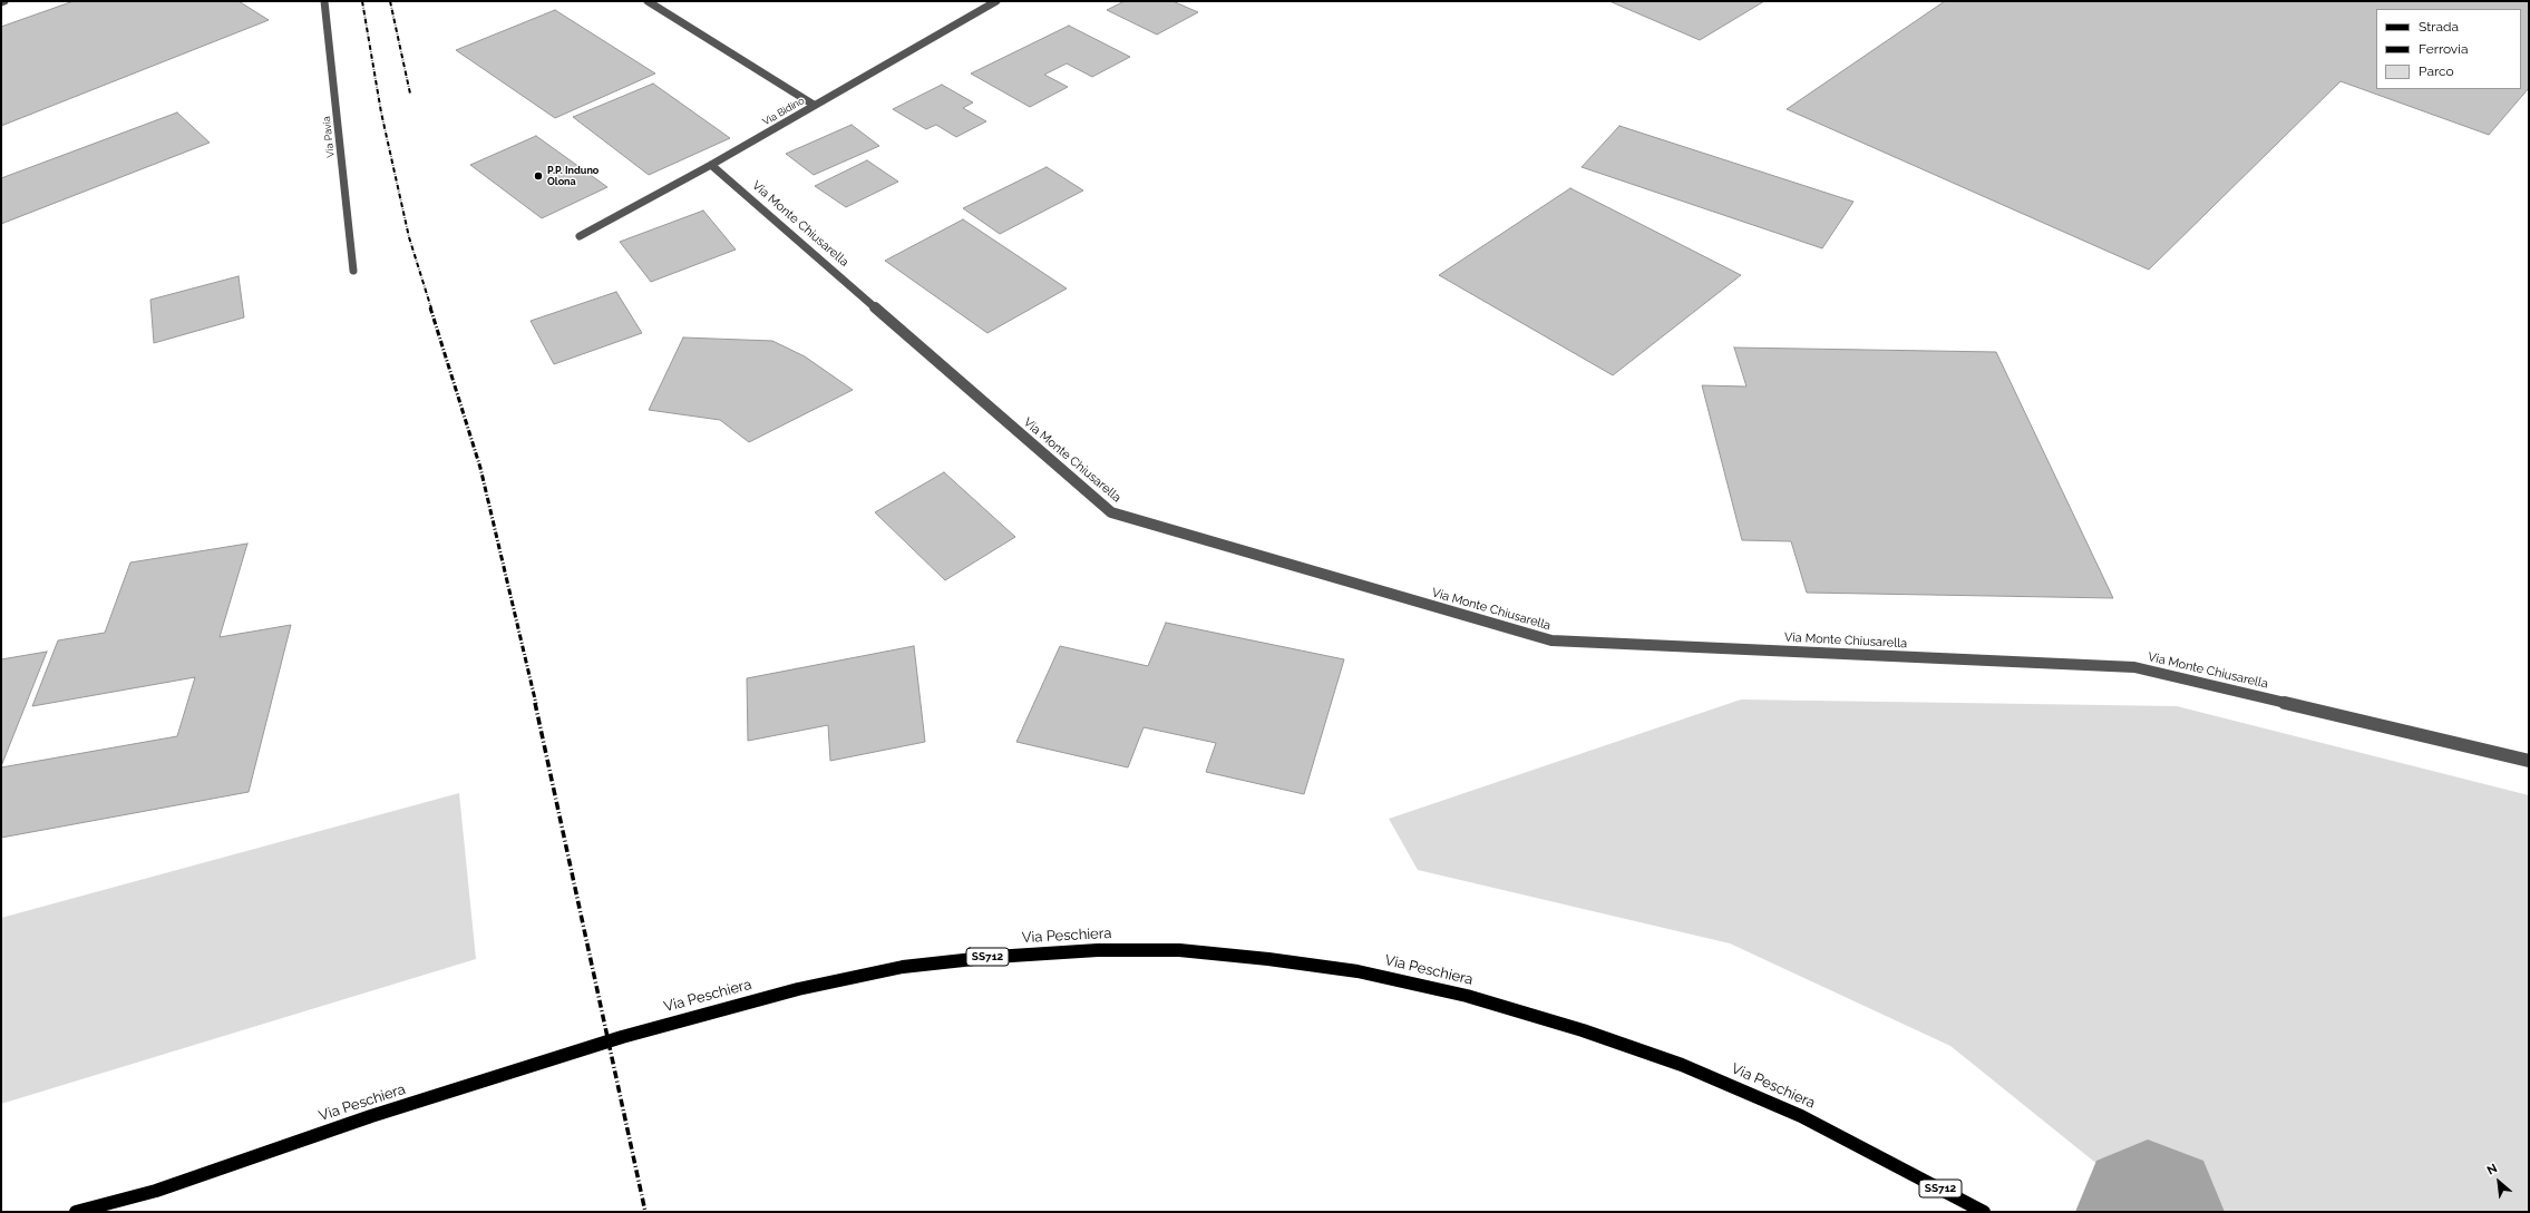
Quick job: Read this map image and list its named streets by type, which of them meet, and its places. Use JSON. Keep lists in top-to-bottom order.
{
  "streets": {
    "main road": ["Via Peschiera", "SS712"],
    "street": ["Via Bidino", "Via Pavia", "Via Monte Chiusarella"]
  },
  "crossings": [
    ["Via Bidino", "Via Monte Chiusarella"]
  ],
  "places": ["P.P. Induno Olona"],
  "legend": ["Strada", "Ferrovia", "Parco"],
  "north": "top left"
}
